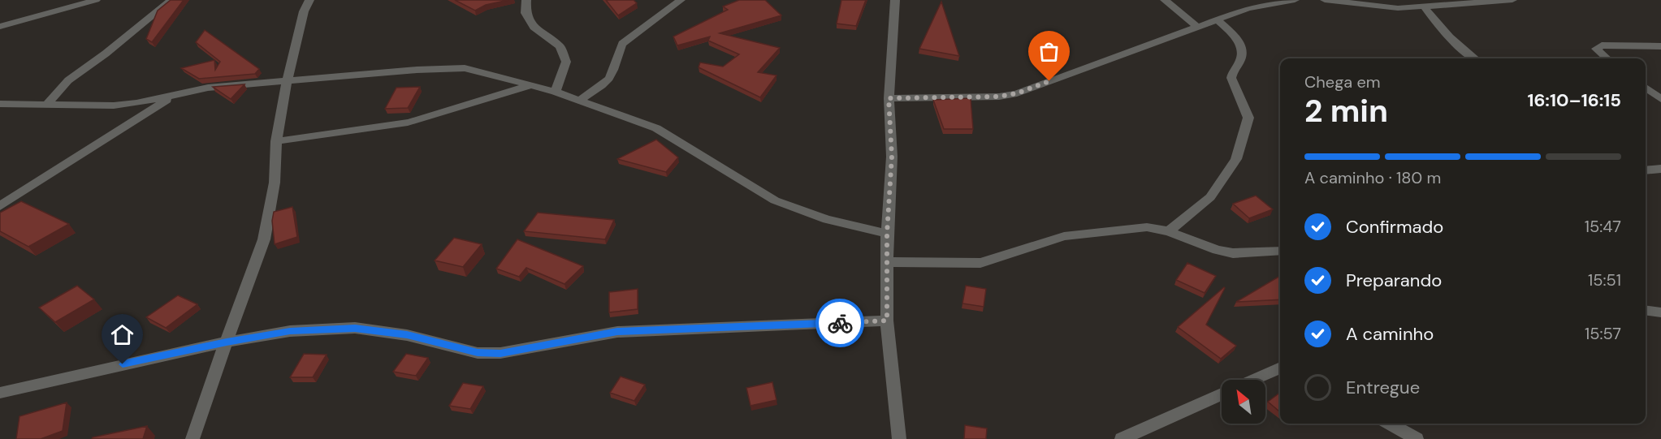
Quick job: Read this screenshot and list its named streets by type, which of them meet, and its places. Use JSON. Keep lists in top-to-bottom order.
{
  "north": "top left",
  "page": {
    "heading": ["2 min", "Chega em", "16:10–16:15"],
    "bar": "A caminho · 180 m",
    "list": [
      ["Confirmado", "15:47"],
      ["Preparando", "15:51"],
      ["A caminho", "15:57"],
      "Entregue"
    ]
  }
}
